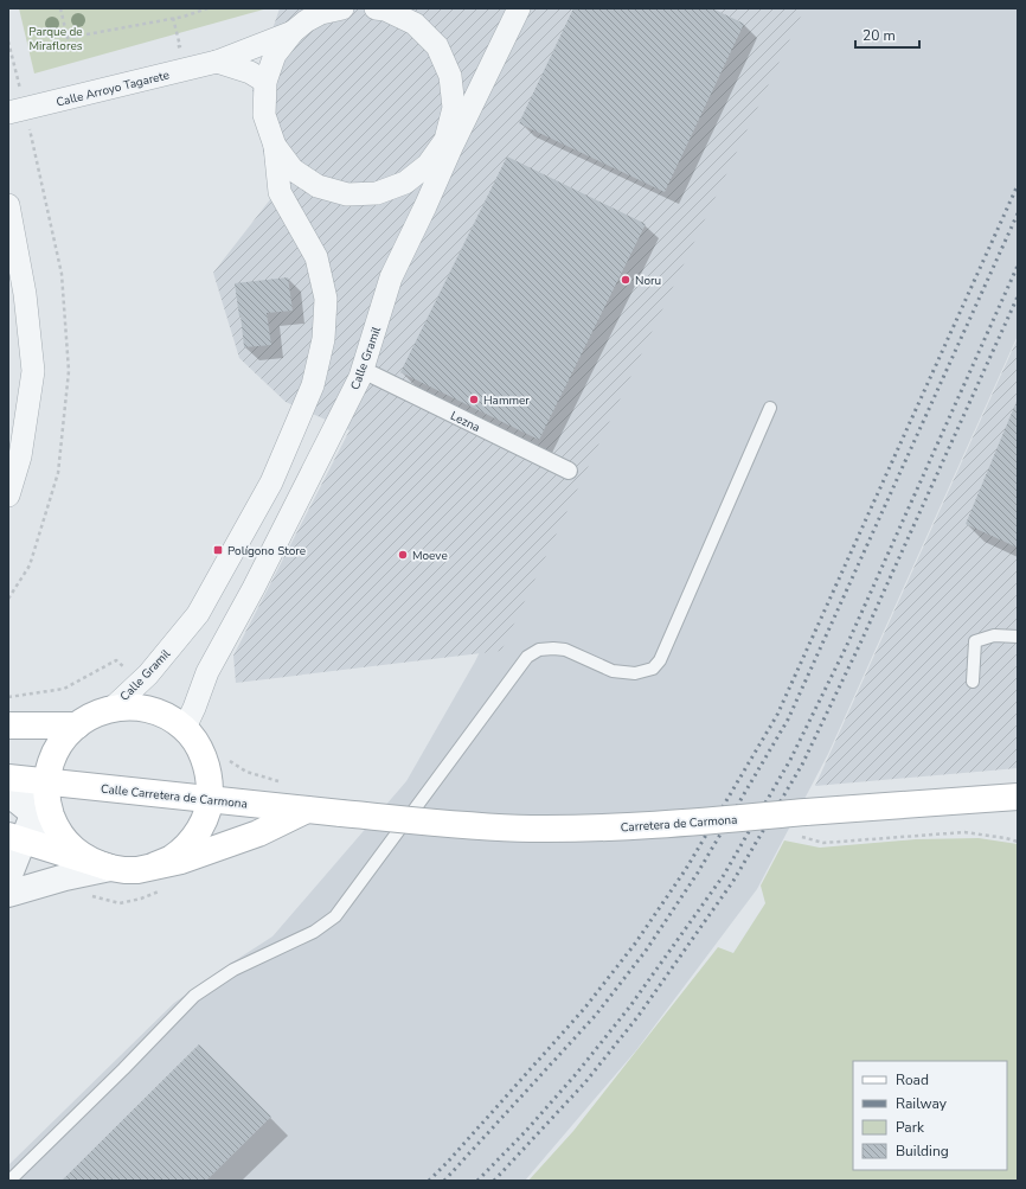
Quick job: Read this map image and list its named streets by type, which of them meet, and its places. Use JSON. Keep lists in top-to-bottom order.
{
  "streets": {
    "main road": ["Calle Carretera de Carmona", "Carretera de Carmona"],
    "street": ["Calle Arroyo Tagarete", "Calle Gramil", "Lezna"]
  },
  "crossings": [
    ["Calle Gramil", "Lezna"],
    ["Calle Carretera de Carmona", "Carretera de Carmona"]
  ],
  "parks": ["Parque de Miraflores"],
  "places": {
    "other": ["Noru", "Hammer", "Moeve"],
    "transit": ["Polígono Store"]
  },
  "legend": [
    "Road",
    "Railway",
    "Park",
    "Building"
  ],
  "scale_bar": "20 m"
}
